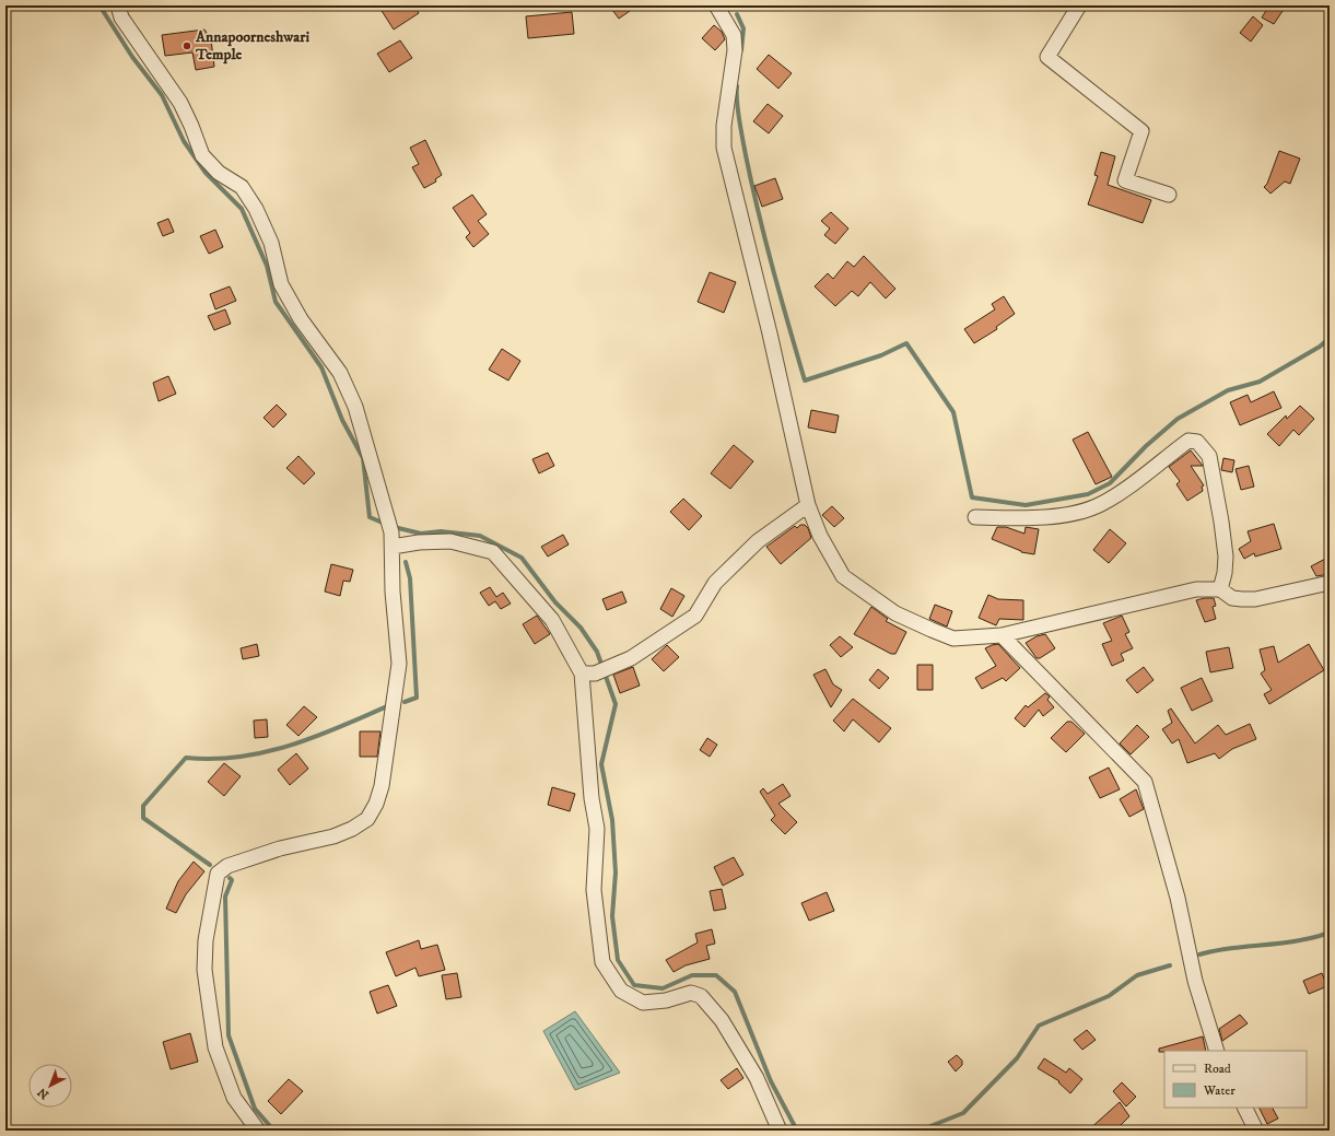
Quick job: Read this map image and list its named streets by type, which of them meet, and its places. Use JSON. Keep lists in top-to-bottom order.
{
  "places": ["Annapoorneshwari Temple"],
  "legend": ["Road", "Water"],
  "north": "bottom left"
}
